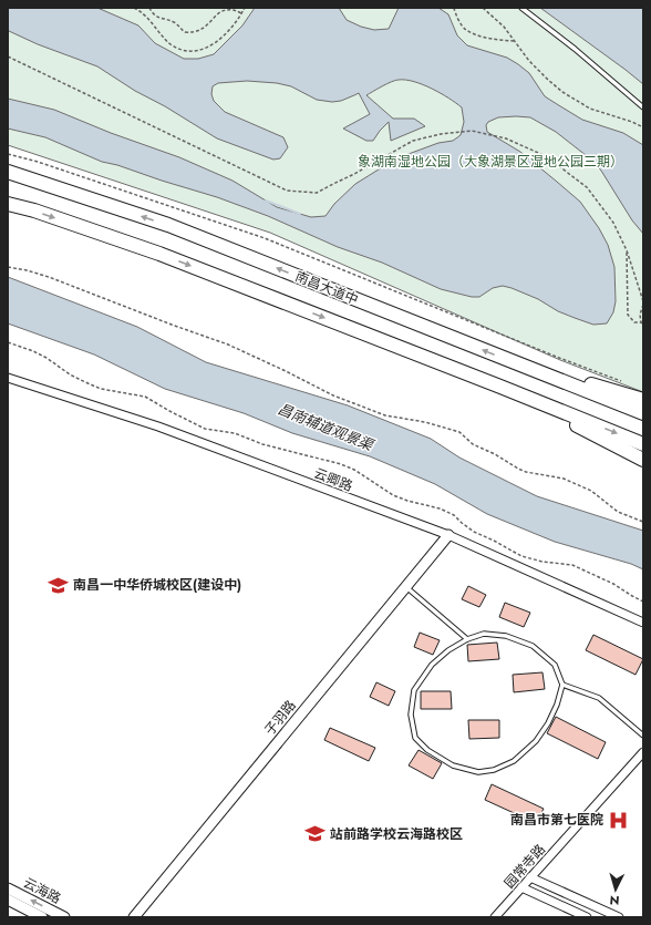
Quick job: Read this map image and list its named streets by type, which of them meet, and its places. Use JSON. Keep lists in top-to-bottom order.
{
  "streets": {
    "highway": ["南昌大道中"],
    "street": [
      "云卿路",
      "子羽路",
      "园常寺路",
      "云海路"
    ]
  },
  "crossings": [
    ["云卿路", "子羽路"]
  ],
  "water": ["昌南辅道观景渠"],
  "parks": ["象湖南湿地公园（大象湖景区湿地公园三期）"],
  "places": {
    "school or university": ["南昌一中华侨城校区(建设中)", "站前路学校云海路校区"],
    "hospital": ["南昌市第七医院"]
  },
  "north": "bottom"
}
